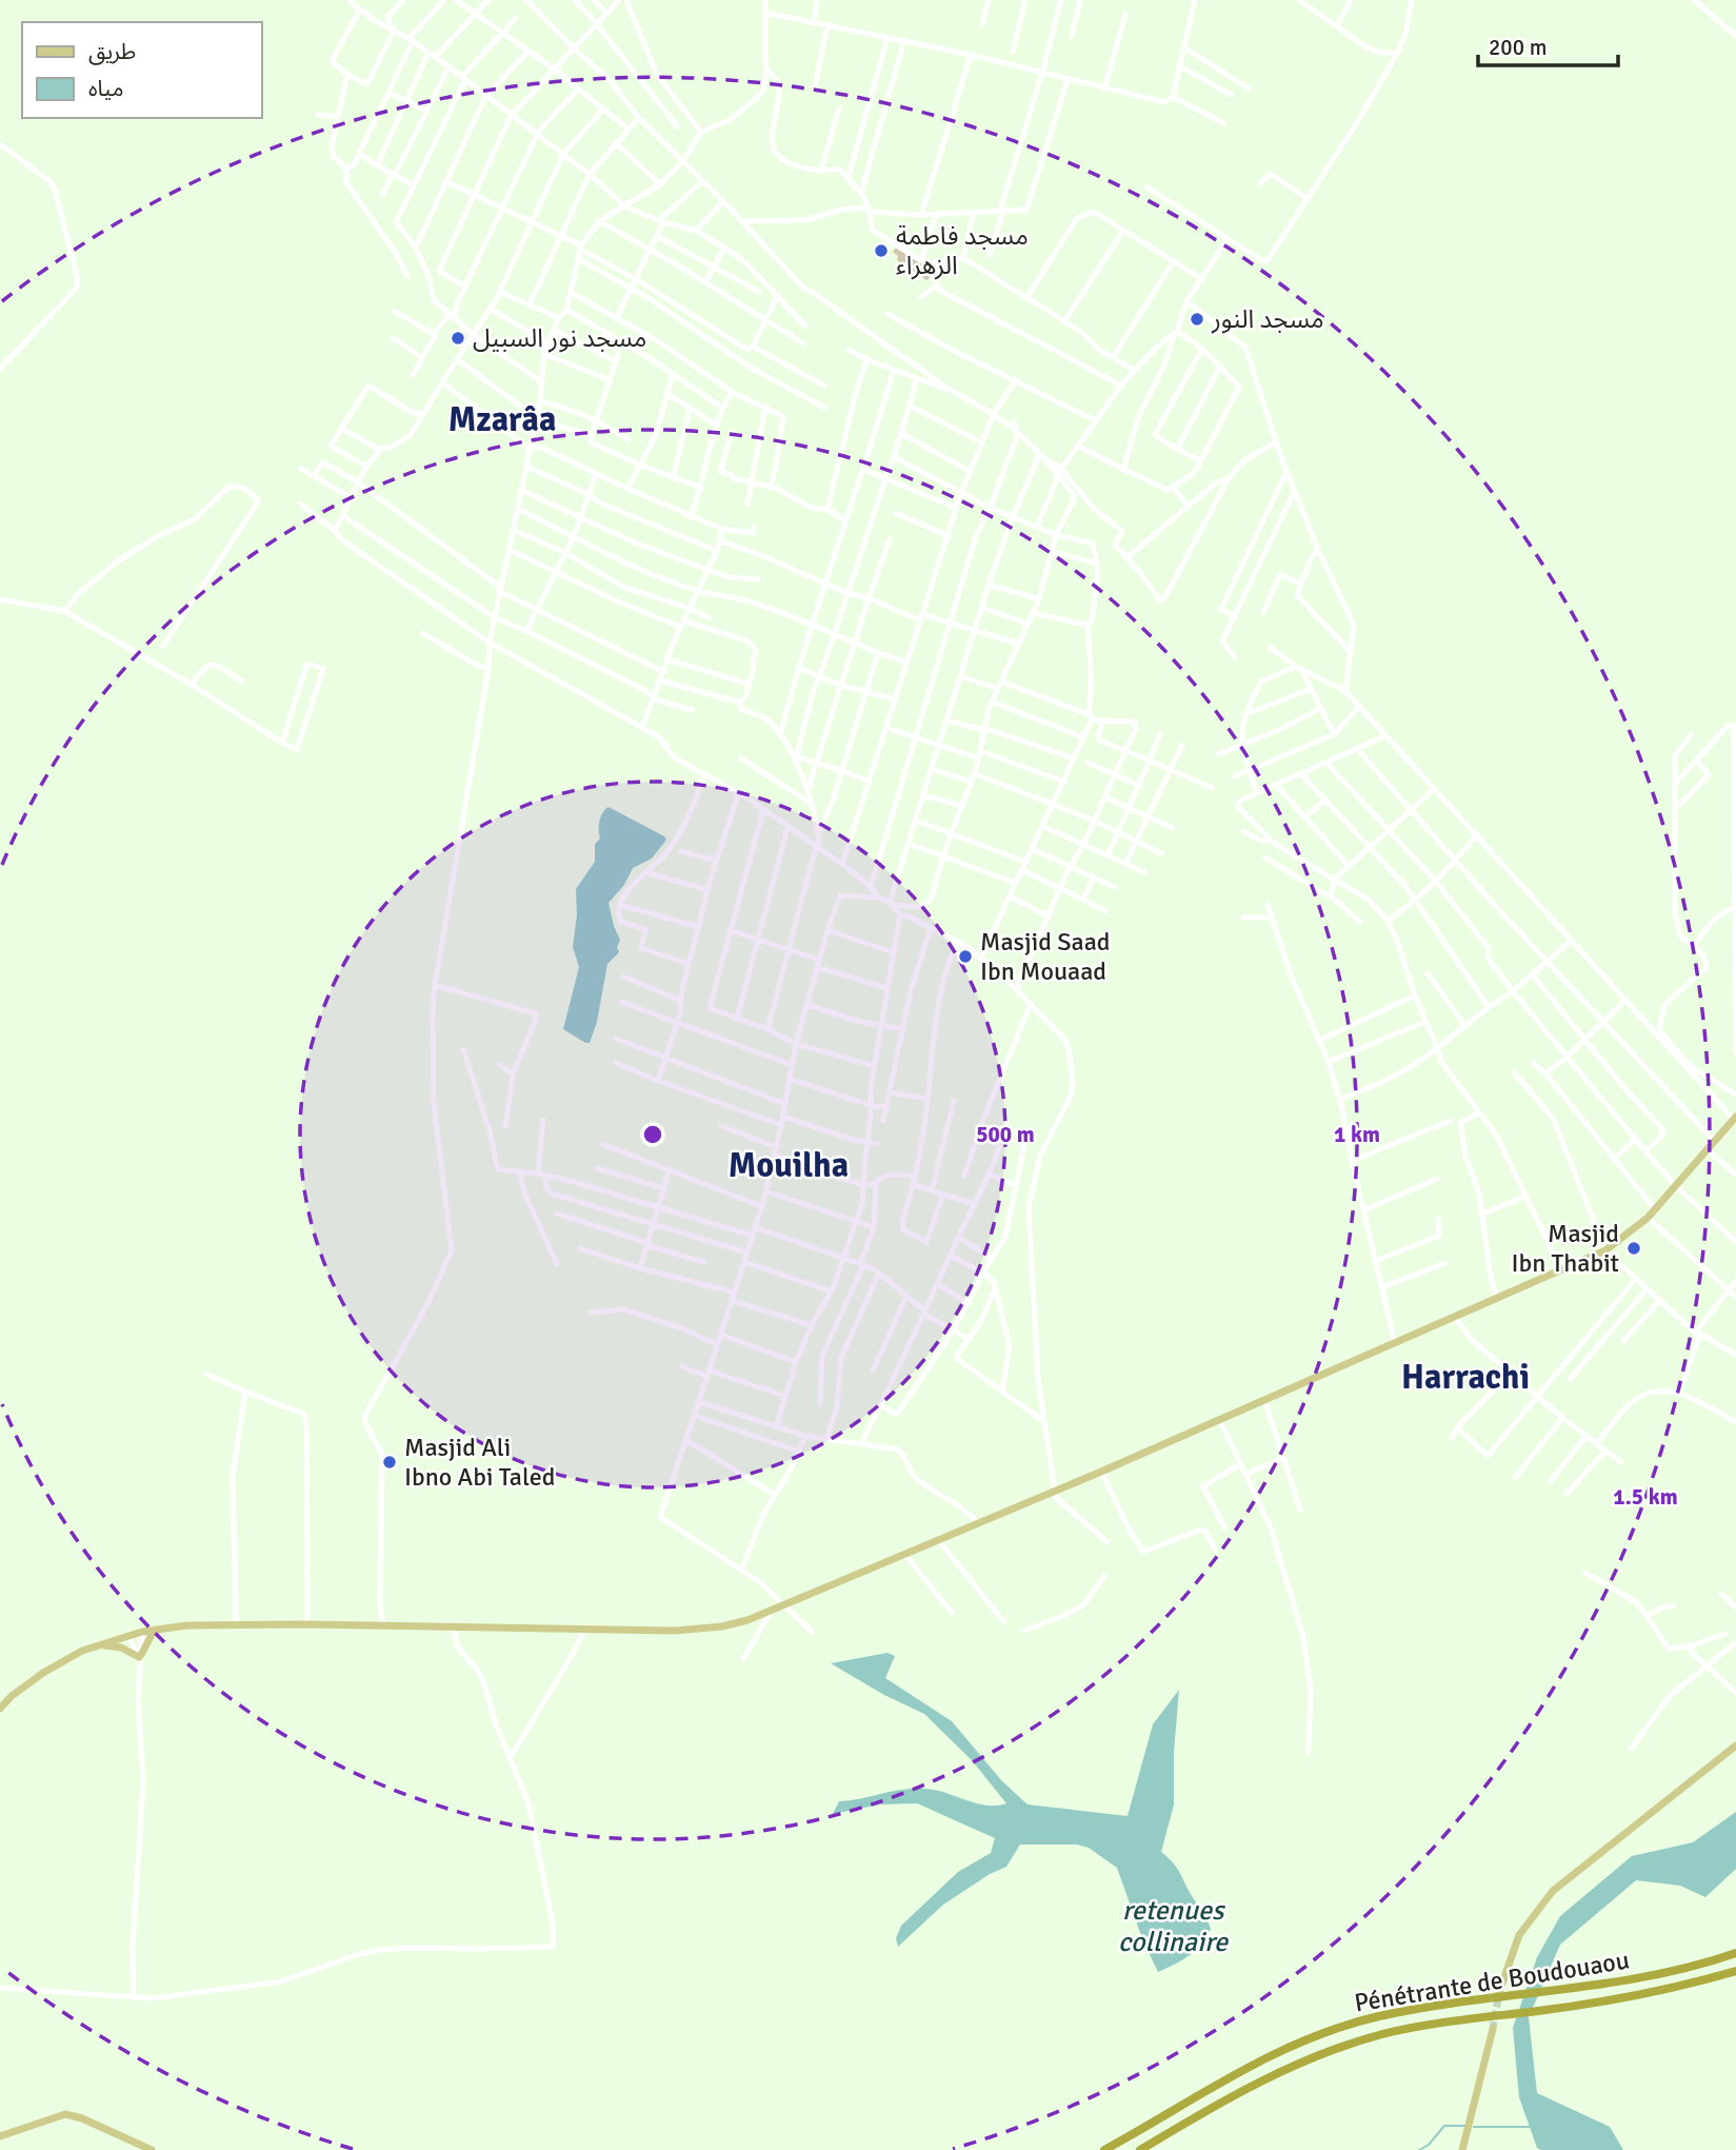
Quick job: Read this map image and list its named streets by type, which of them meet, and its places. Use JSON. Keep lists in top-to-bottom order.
{
  "streets": {
    "highway": ["Pénétrante de Boudouaou"]
  },
  "districts": ["Mzarâa", "Mouilha", "Harrachi"],
  "water": ["retenues collinaire"],
  "places": [
    "مسجد فاطمة الزهراء",
    "مسجد النور",
    "مسجد نور السبيل",
    "Masjid Saad Ibn Mouaad",
    "Masjid Ibn Thabit",
    "Masjid Ali Ibno Abi Taled"
  ],
  "legend": ["طريق", "مياه"],
  "scale_bar": "200 m",
  "rings": ["500 m", "1 km", "1.5 km"]
}
